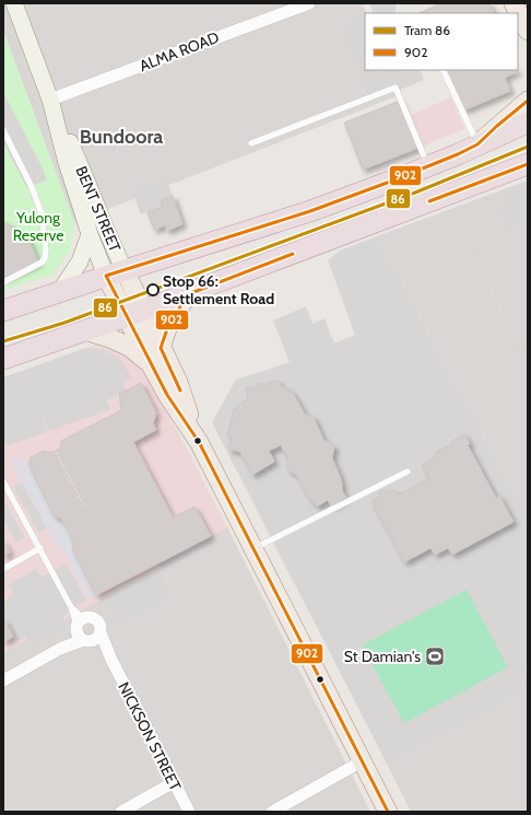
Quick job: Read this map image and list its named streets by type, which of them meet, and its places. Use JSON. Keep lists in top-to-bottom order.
{
  "streets": {
    "main road": ["BENT STREET"],
    "street": ["ALMA ROAD", "NICKSON STREET"]
  },
  "crossings": [
    ["ALMA ROAD", "BENT STREET"]
  ],
  "districts": ["Bundoora"],
  "parks": ["Yulong Reserve"],
  "places": {
    "other": ["Stop 66: Settlement Road"],
    "sports": ["St Damian's"]
  },
  "lines": ["transit line 902", "tram line 86"],
  "legend": ["Tram 86", "902"]
}
